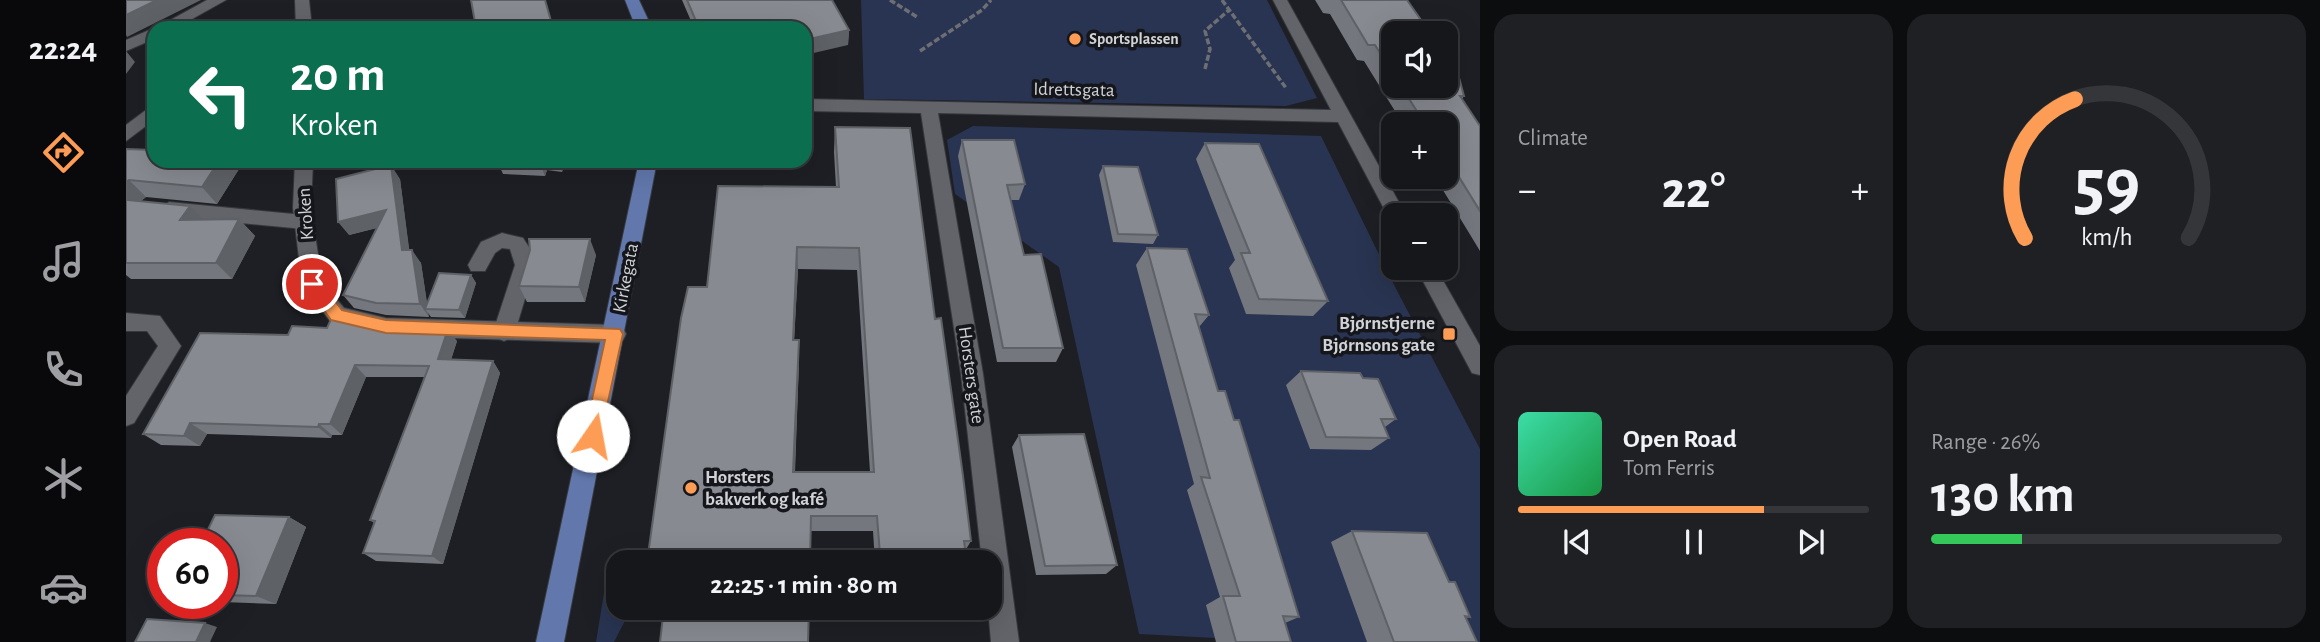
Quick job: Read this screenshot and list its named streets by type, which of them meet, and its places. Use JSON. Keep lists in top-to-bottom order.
{
  "streets": {
    "main road": ["Kirkegata"],
    "street": ["Idrettsgata", "Kroken", "Horsters gate"]
  },
  "crossings": [
    ["Idrettsgata", "Horsters gate"],
    ["Kroken", "Kirkegata"]
  ],
  "places": {
    "other": ["Sportsplassen", "Horsters bakverk og kafé"],
    "transit": ["Bjørnstjerne Bjørnsons gate"]
  },
  "page": {
    "tabs": "22:24",
    "tile": [
      "Climate",
      ["Range · 26%", "130 km"]
    ],
    "map_buttons": ["+", "−"],
    "turn": ["20 m", "Kroken"],
    "heat": ["−", "22°", "+"],
    "song": ["Open Road", "Tom Ferris"],
    "limit": "60",
    "trip": "22:25 · 1 min · 80 m",
    "gauge": ["59", "km/h"]
  }
}
